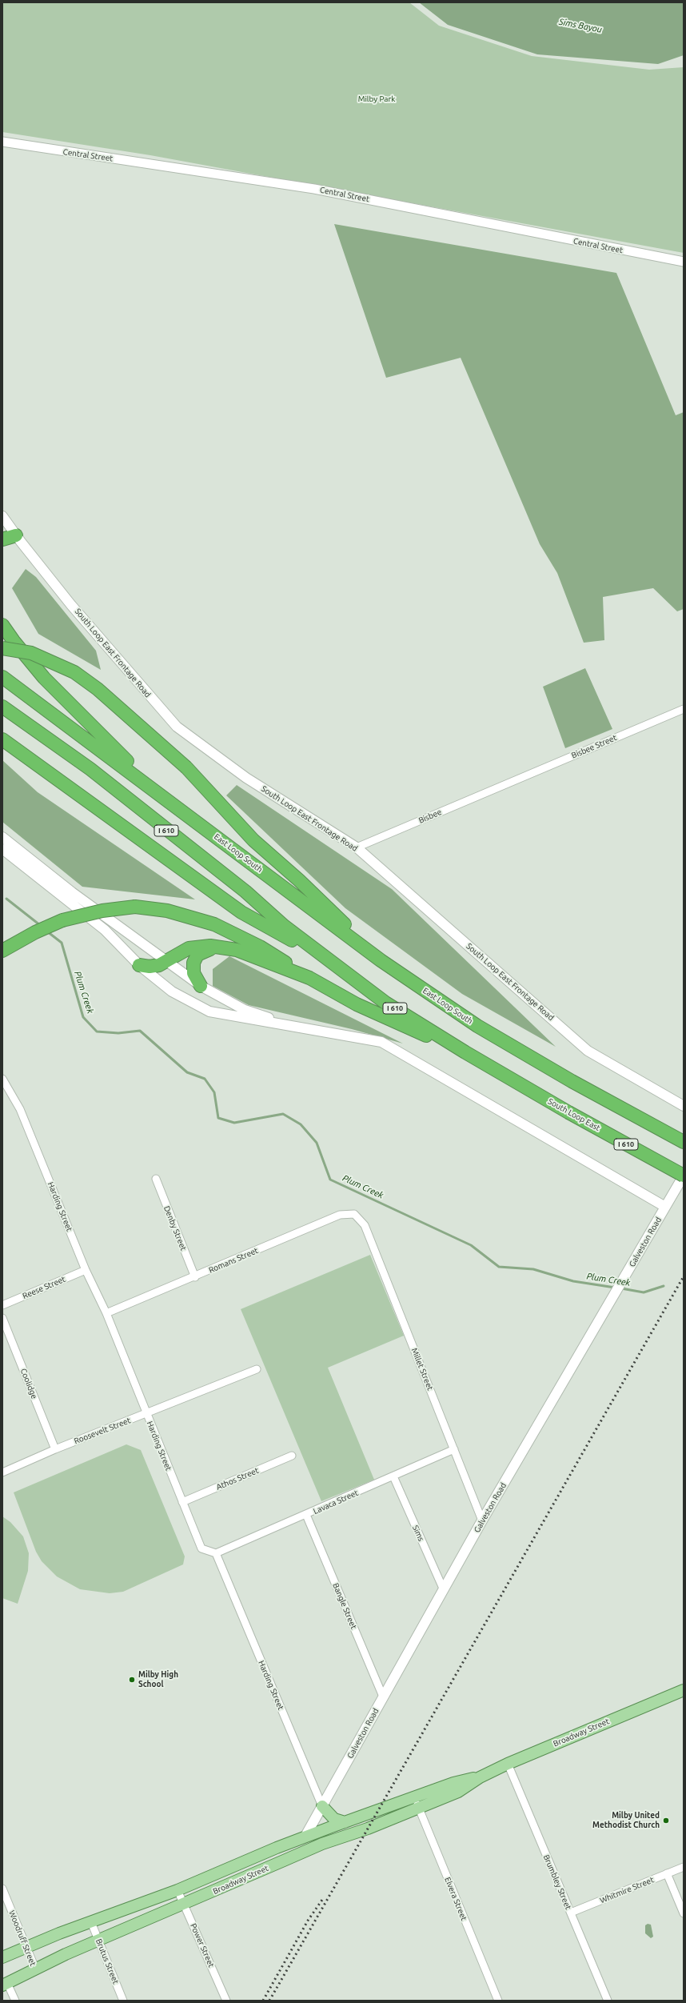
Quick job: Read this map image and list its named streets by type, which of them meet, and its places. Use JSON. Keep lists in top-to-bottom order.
{
  "streets": {
    "highway": ["I 610", "East Loop South", "South Loop East"],
    "main road": ["South Loop East Frontage Road", "Galveston Road", "Broadway Street"],
    "street": [
      "Central Street",
      "Bisbee Street",
      "Bisbee",
      "Harding Street",
      "Denby Street",
      "Romans Street",
      "Reese Street",
      "Millet Street",
      "Coolidge",
      "Roosevelt Street",
      "Athos Street",
      "Lavaca Street",
      "Sims",
      "Bangle Street",
      "Brumbley Street",
      "Whitmire Street",
      "Elvera Street",
      "Woodruff Street",
      "Power Street",
      "Brutus Street"
    ]
  },
  "crossings": [
    ["South Loop East Frontage Road", "Bisbee"],
    ["Bisbee Street", "Bisbee"],
    ["I 610", "South Loop East"],
    ["South Loop East", "Galveston Road"],
    ["Harding Street", "Galveston Road"],
    ["Harding Street", "Romans Street"],
    ["Harding Street", "Reese Street"],
    ["Harding Street", "Roosevelt Street"],
    ["Harding Street", "Athos Street"],
    ["Harding Street", "Lavaca Street"],
    ["Denby Street", "Romans Street"],
    ["Galveston Road", "Millet Street"],
    ["Galveston Road", "Sims"],
    ["Galveston Road", "Bangle Street"],
    ["Galveston Road", "Broadway Street"],
    ["Romans Street", "Millet Street"],
    ["Millet Street", "Lavaca Street"],
    ["Coolidge", "Roosevelt Street"],
    ["Lavaca Street", "Sims"],
    ["Lavaca Street", "Bangle Street"],
    ["Broadway Street", "Brumbley Street"],
    ["Broadway Street", "Elvera Street"],
    ["Broadway Street", "Woodruff Street"],
    ["Broadway Street", "Power Street"],
    ["Broadway Street", "Brutus Street"],
    ["Brumbley Street", "Whitmire Street"]
  ],
  "water": ["Sims Bayou", "Plum Creek"],
  "parks": ["Milby Park"],
  "places": ["Milby High School", "Milby United Methodist Church"]
}
